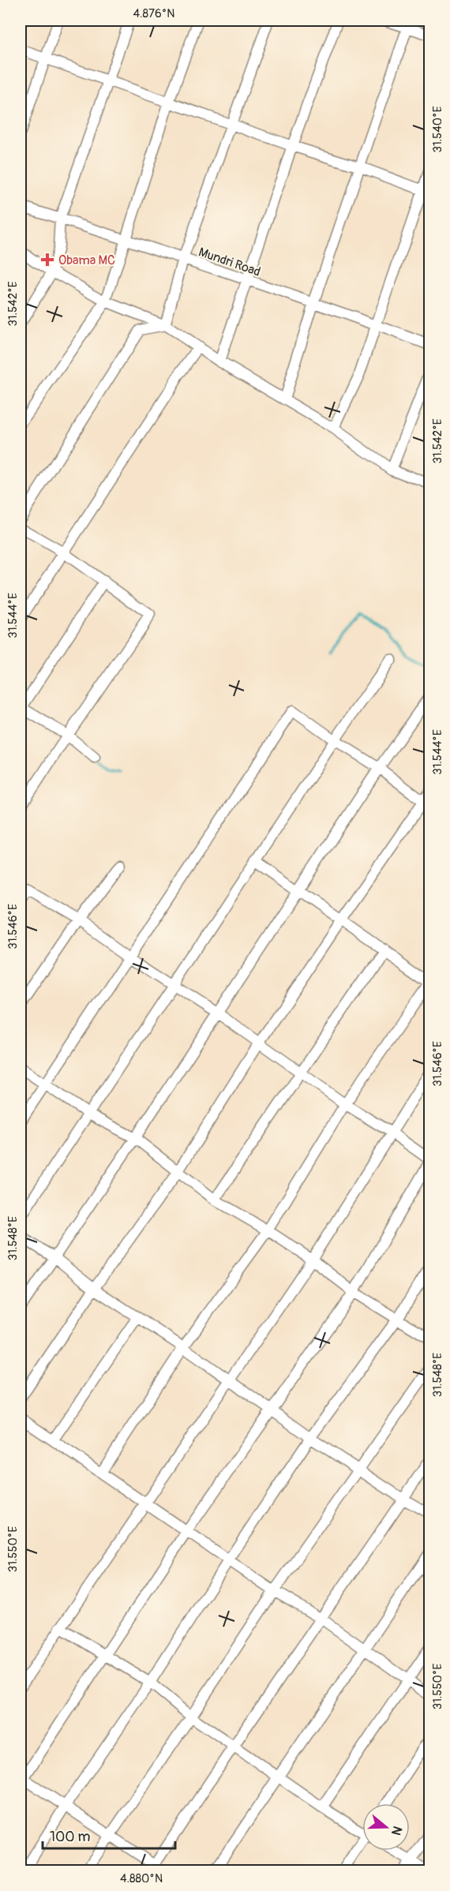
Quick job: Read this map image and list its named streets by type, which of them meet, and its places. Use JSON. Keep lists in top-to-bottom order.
{
  "streets": {
    "street": ["Mundri Road"]
  },
  "places": {
    "health": ["Obama MC"]
  },
  "scale_bar": "100 m",
  "north": "right",
  "coordinates": [
    "4.876°N",
    "31.540°E",
    "31.542°E",
    "31.544°E",
    "31.546°E",
    "31.548°E",
    "31.550°E",
    "4.880°N"
  ]
}
